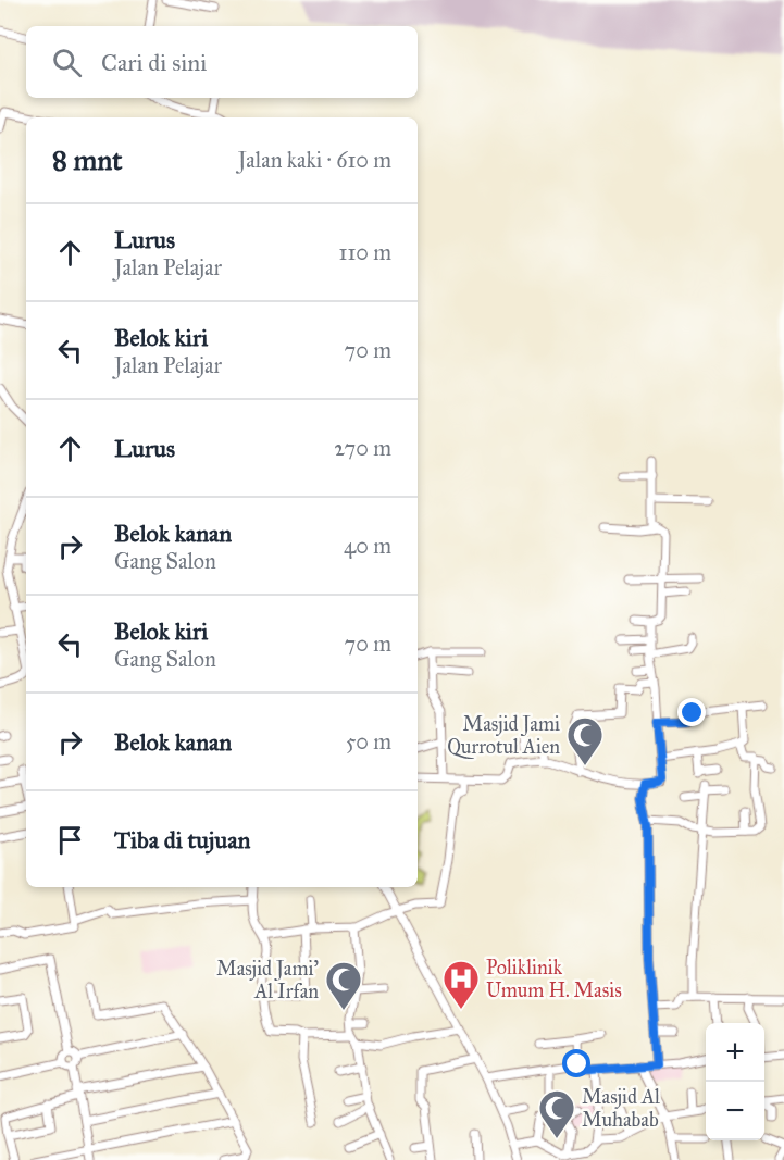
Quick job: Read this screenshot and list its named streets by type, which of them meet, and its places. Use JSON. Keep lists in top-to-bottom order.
{
  "places": {
    "mosque": ["Masjid Jami Qurrotul Aien", "Masjid Jami' Al Irfan", "Masjid Al Muhabab"],
    "hospital": ["Poliklinik Umum H. Masis"]
  },
  "page": {
    "search": "Cari di sini",
    "heading": ["8 mnt", "Jalan kaki · 610 m"],
    "list": [
      ["Lurus", "Jalan Pelajar", "110 m"],
      ["Belok kiri", "Jalan Pelajar", "70 m"],
      ["Lurus", "270 m"],
      ["Belok kanan", "Gang Salon", "40 m"],
      ["Belok kiri", "Gang Salon", "70 m"],
      ["Belok kanan", "50 m"],
      "Tiba di tujuan"
    ],
    "map_buttons": ["+", "−"]
  }
}
